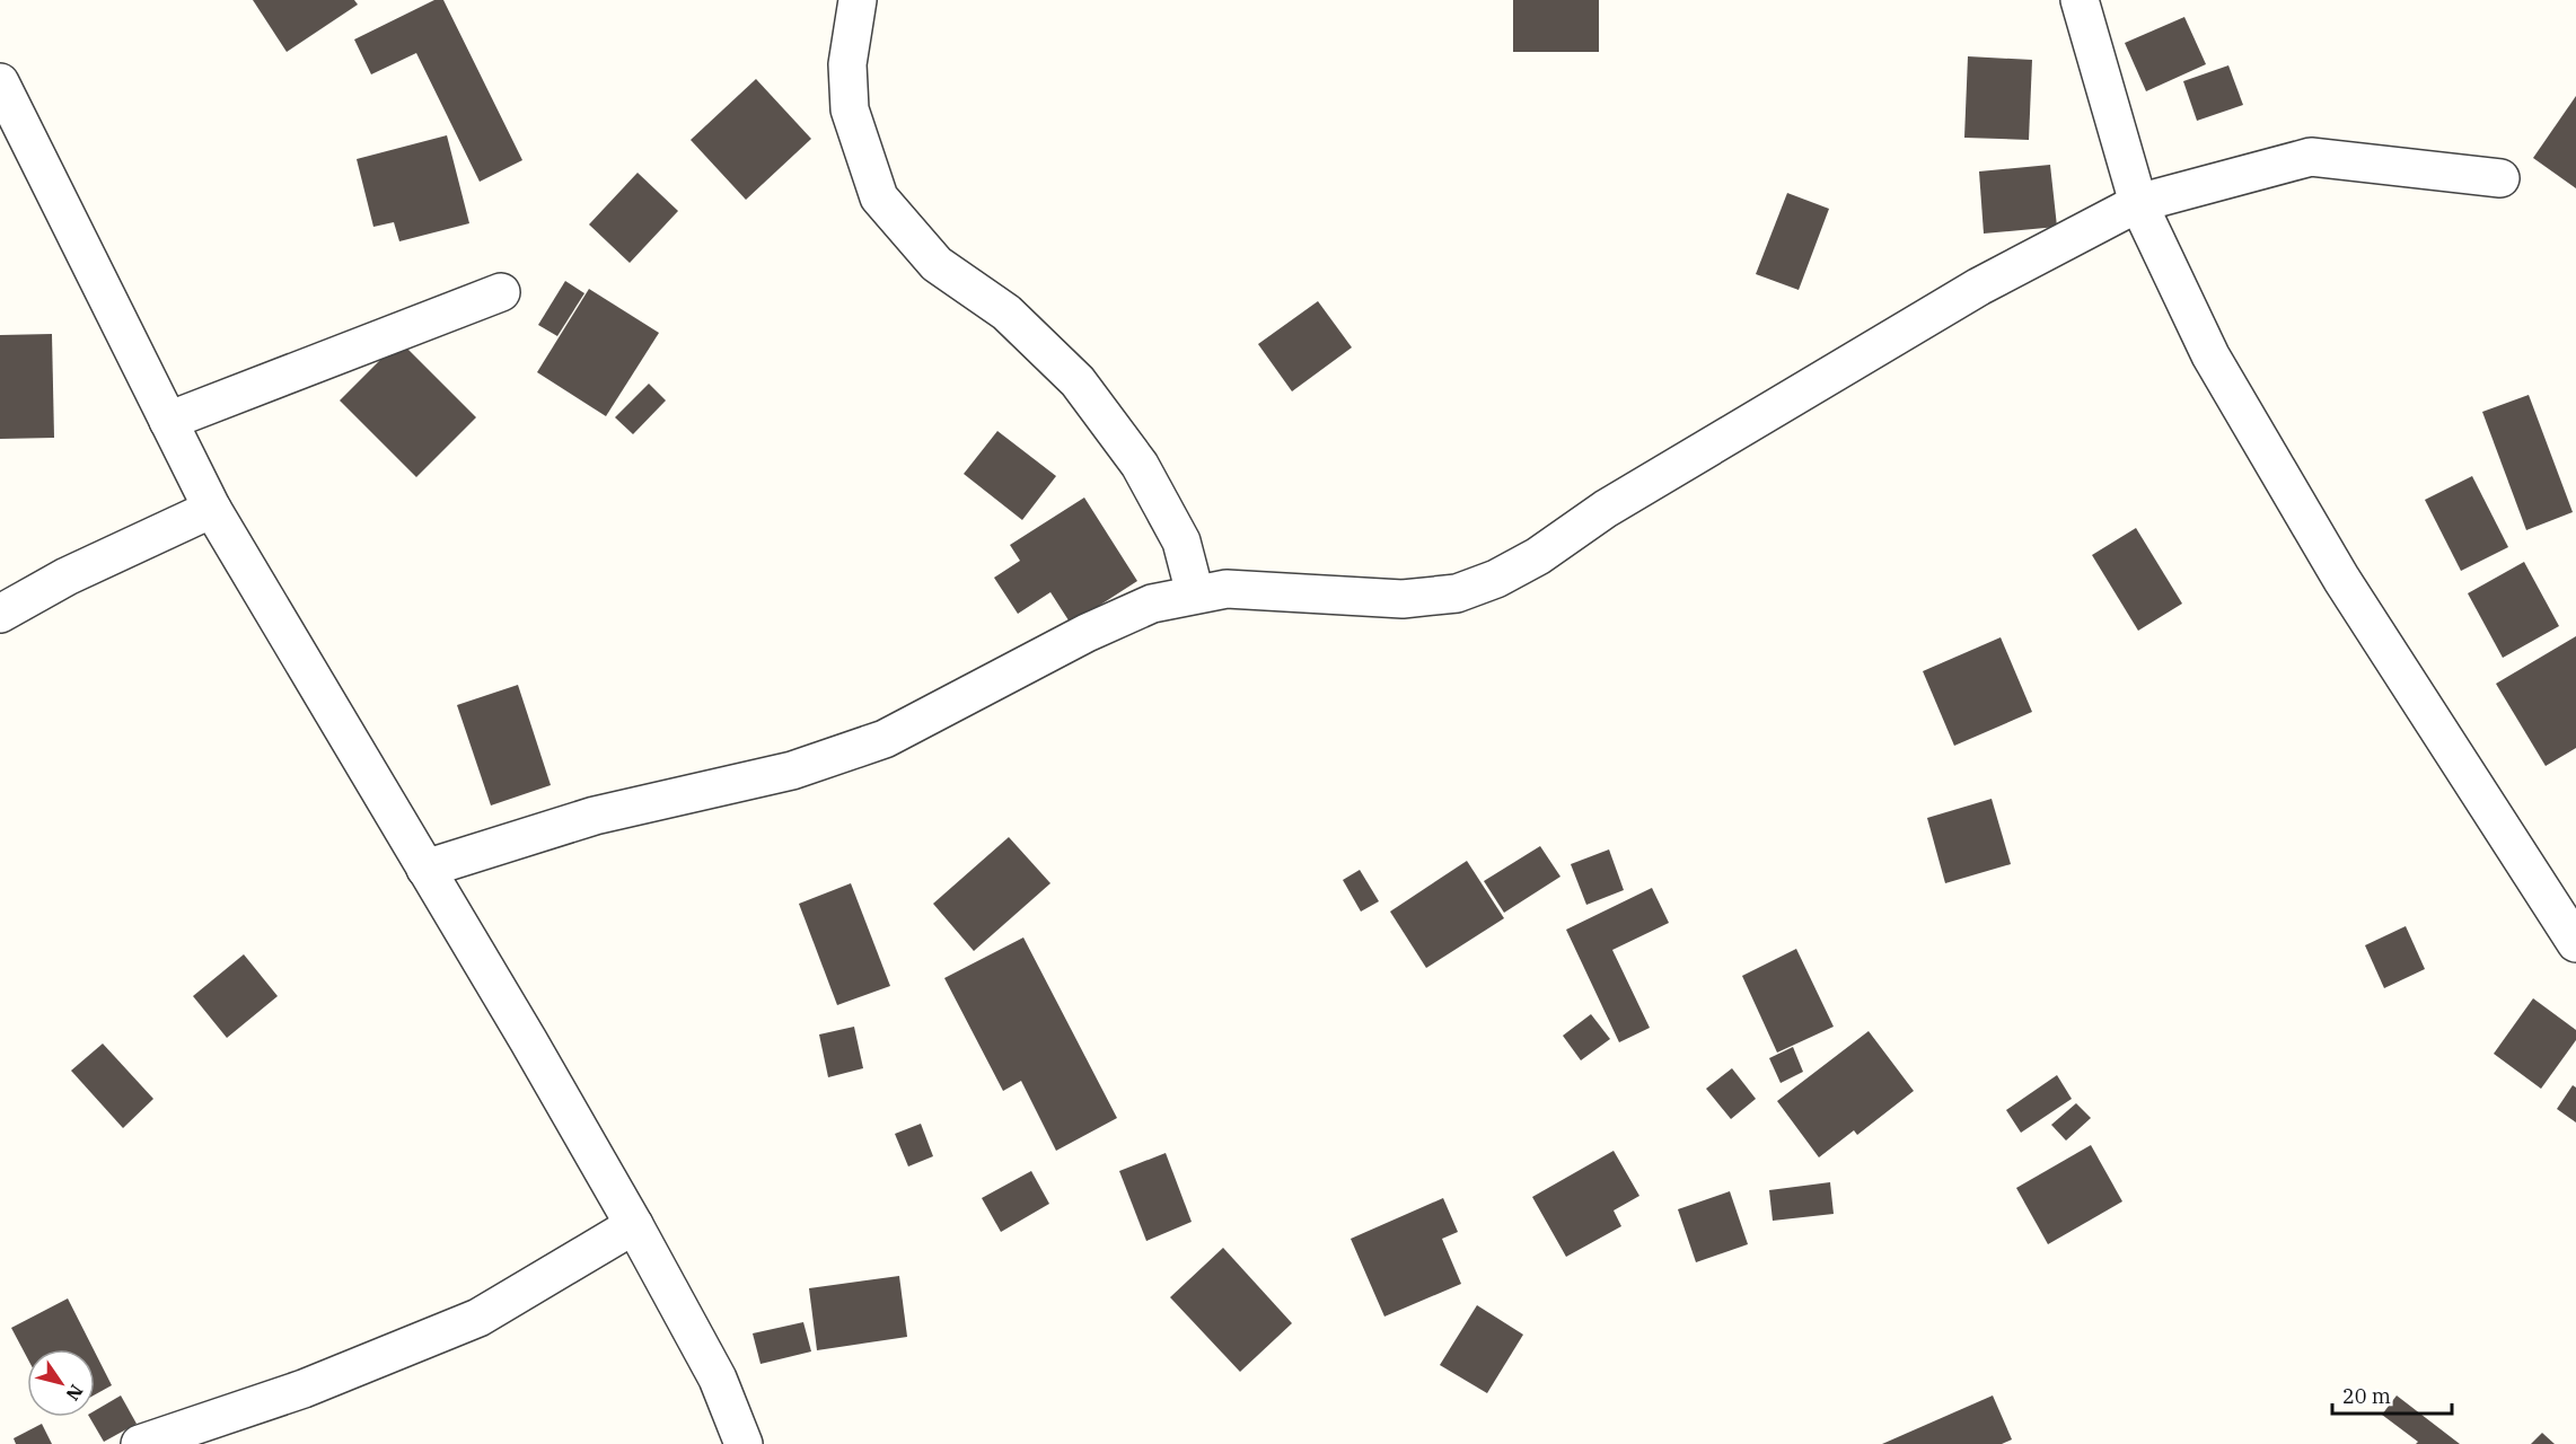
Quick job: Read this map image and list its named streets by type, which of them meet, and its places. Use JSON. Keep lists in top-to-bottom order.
{
  "scale_bar": "20 m",
  "north": "bottom right"
}
